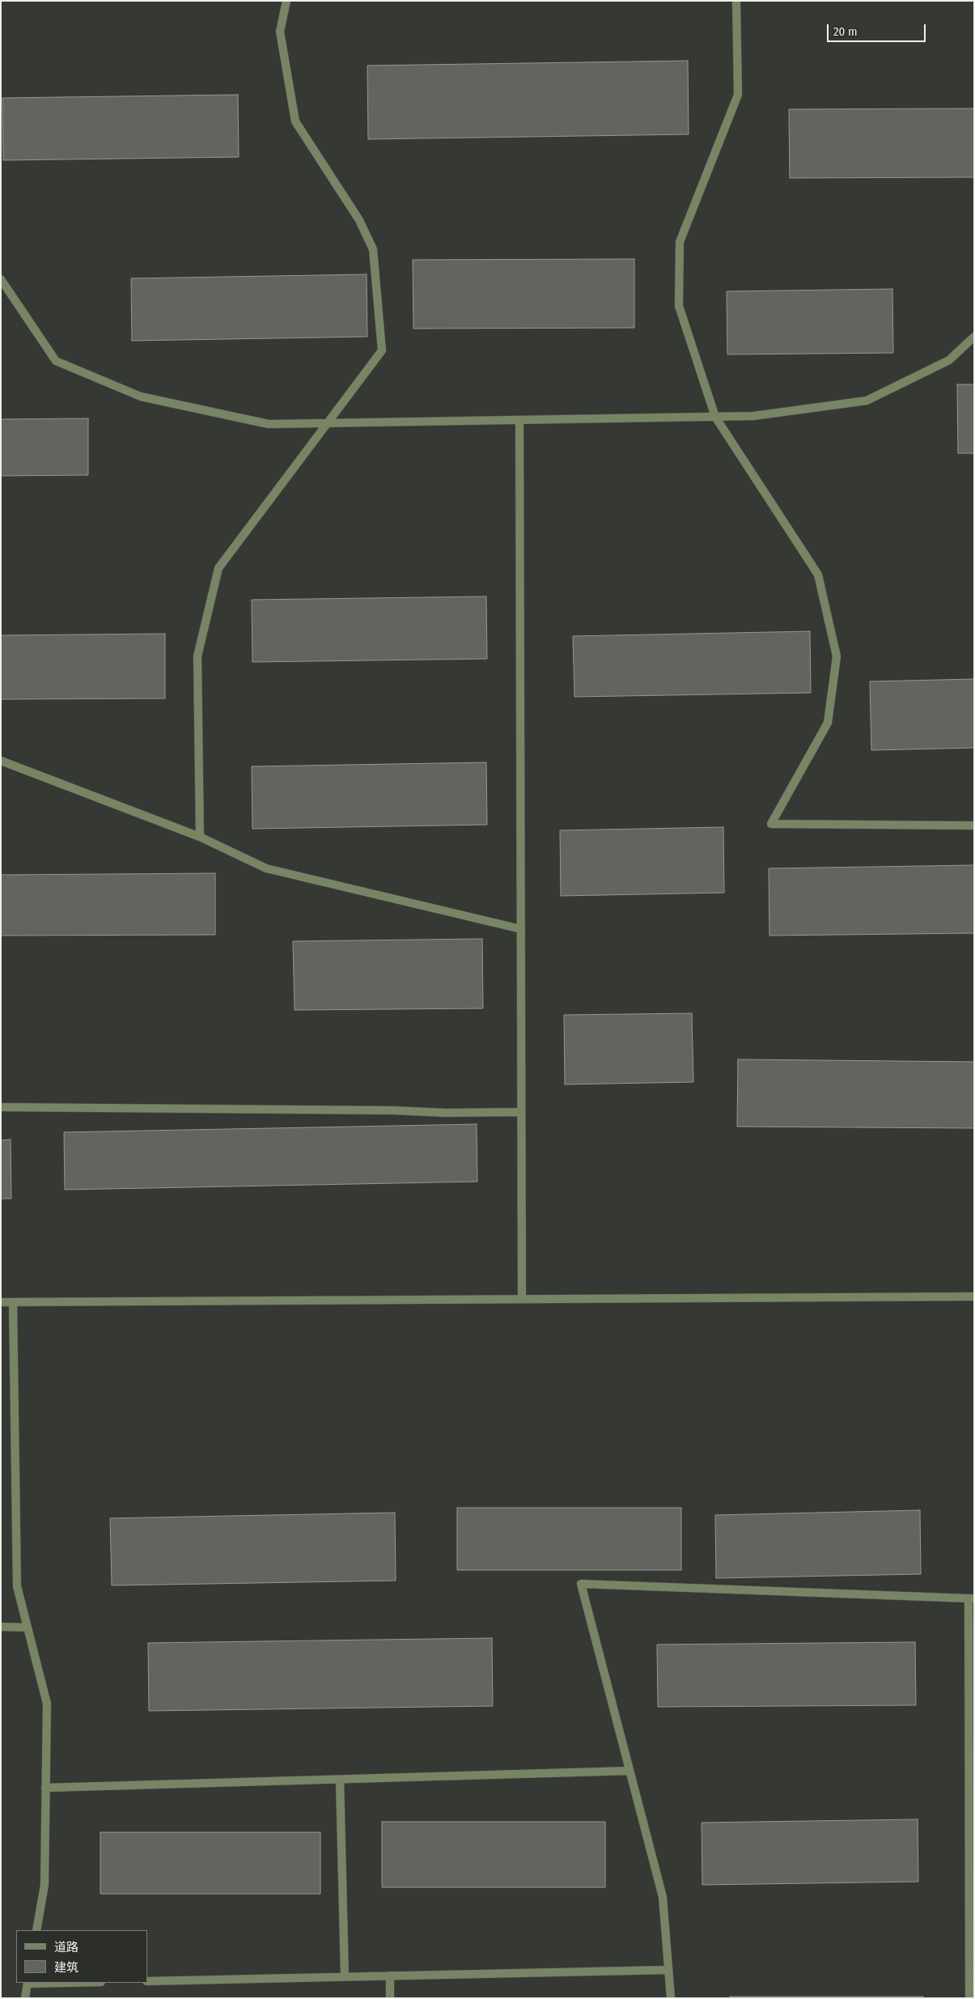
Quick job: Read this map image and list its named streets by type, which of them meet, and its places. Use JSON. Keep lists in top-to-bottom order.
{
  "legend": ["道路", "建筑"],
  "scale_bar": "20 m"
}
